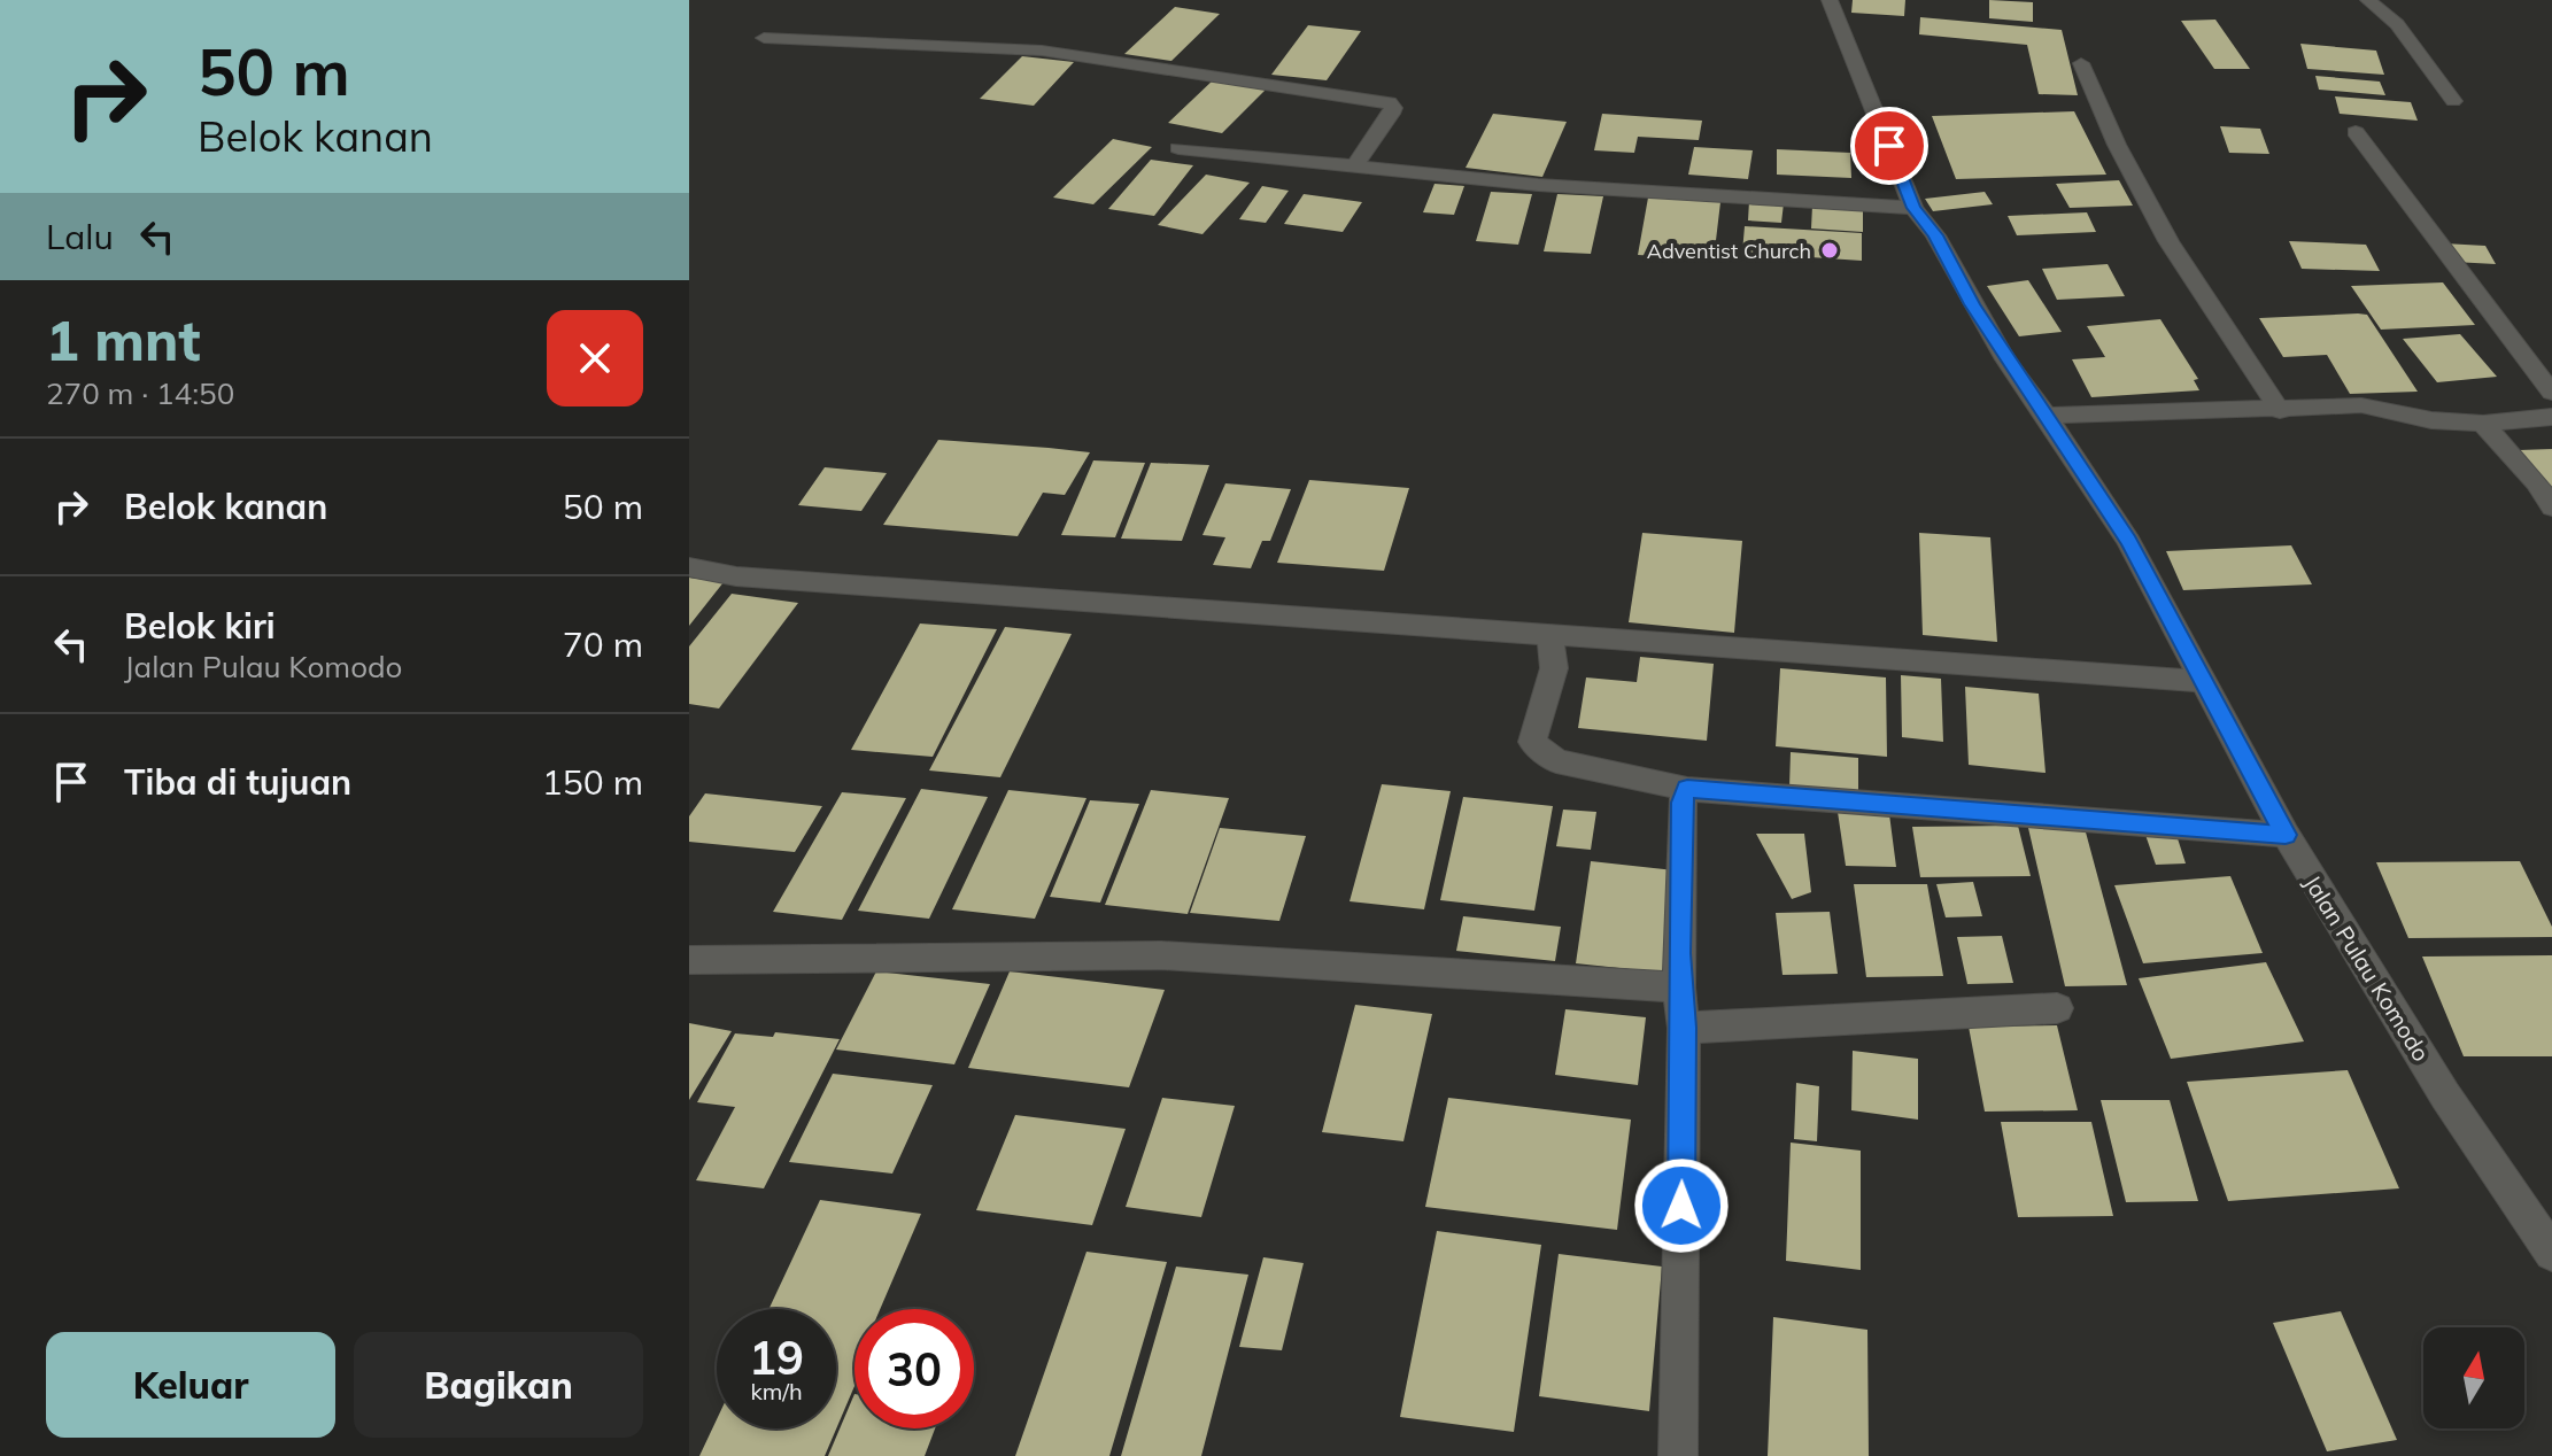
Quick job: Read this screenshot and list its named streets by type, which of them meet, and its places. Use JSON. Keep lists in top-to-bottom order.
{
  "streets": {
    "street": ["Jalan Pulau Komodo"]
  },
  "places": ["Adventist Church"],
  "north": "top",
  "page": {
    "turn": ["50 m", "Belok kanan"],
    "then": "Lalu",
    "heading": ["1 mnt", "270 m · 14:50"],
    "list": [
      {
        "name": "Belok kanan",
        "value": "50 m"
      },
      {
        "name": "Belok kiri",
        "note": "Jalan Pulau Komodo",
        "value": "70 m"
      },
      {
        "name": "Tiba di tujuan",
        "value": "150 m"
      }
    ],
    "speed": "19 km/h",
    "limit": "30",
    "buttons": ["Keluar", "Bagikan"]
  }
}
